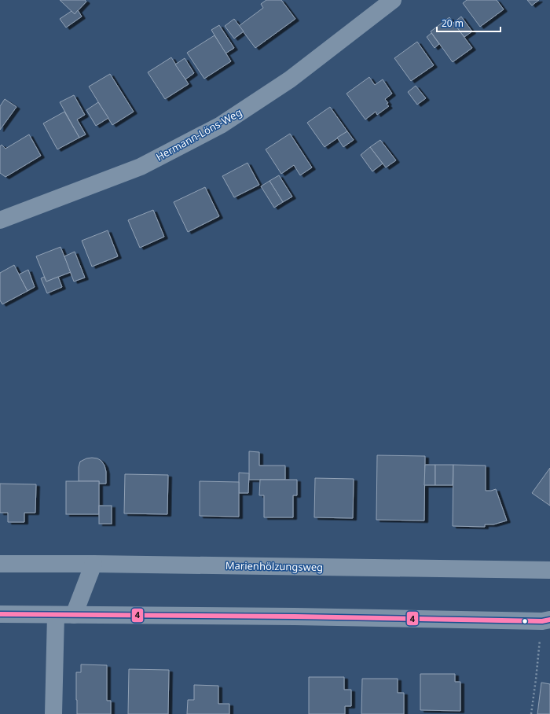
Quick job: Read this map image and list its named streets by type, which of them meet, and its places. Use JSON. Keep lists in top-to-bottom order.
{
  "streets": {
    "street": ["Hermann-Löns-Weg", "Marienhölzungsweg"]
  },
  "lines": ["transit line 4"],
  "scale_bar": "20 m"
}
